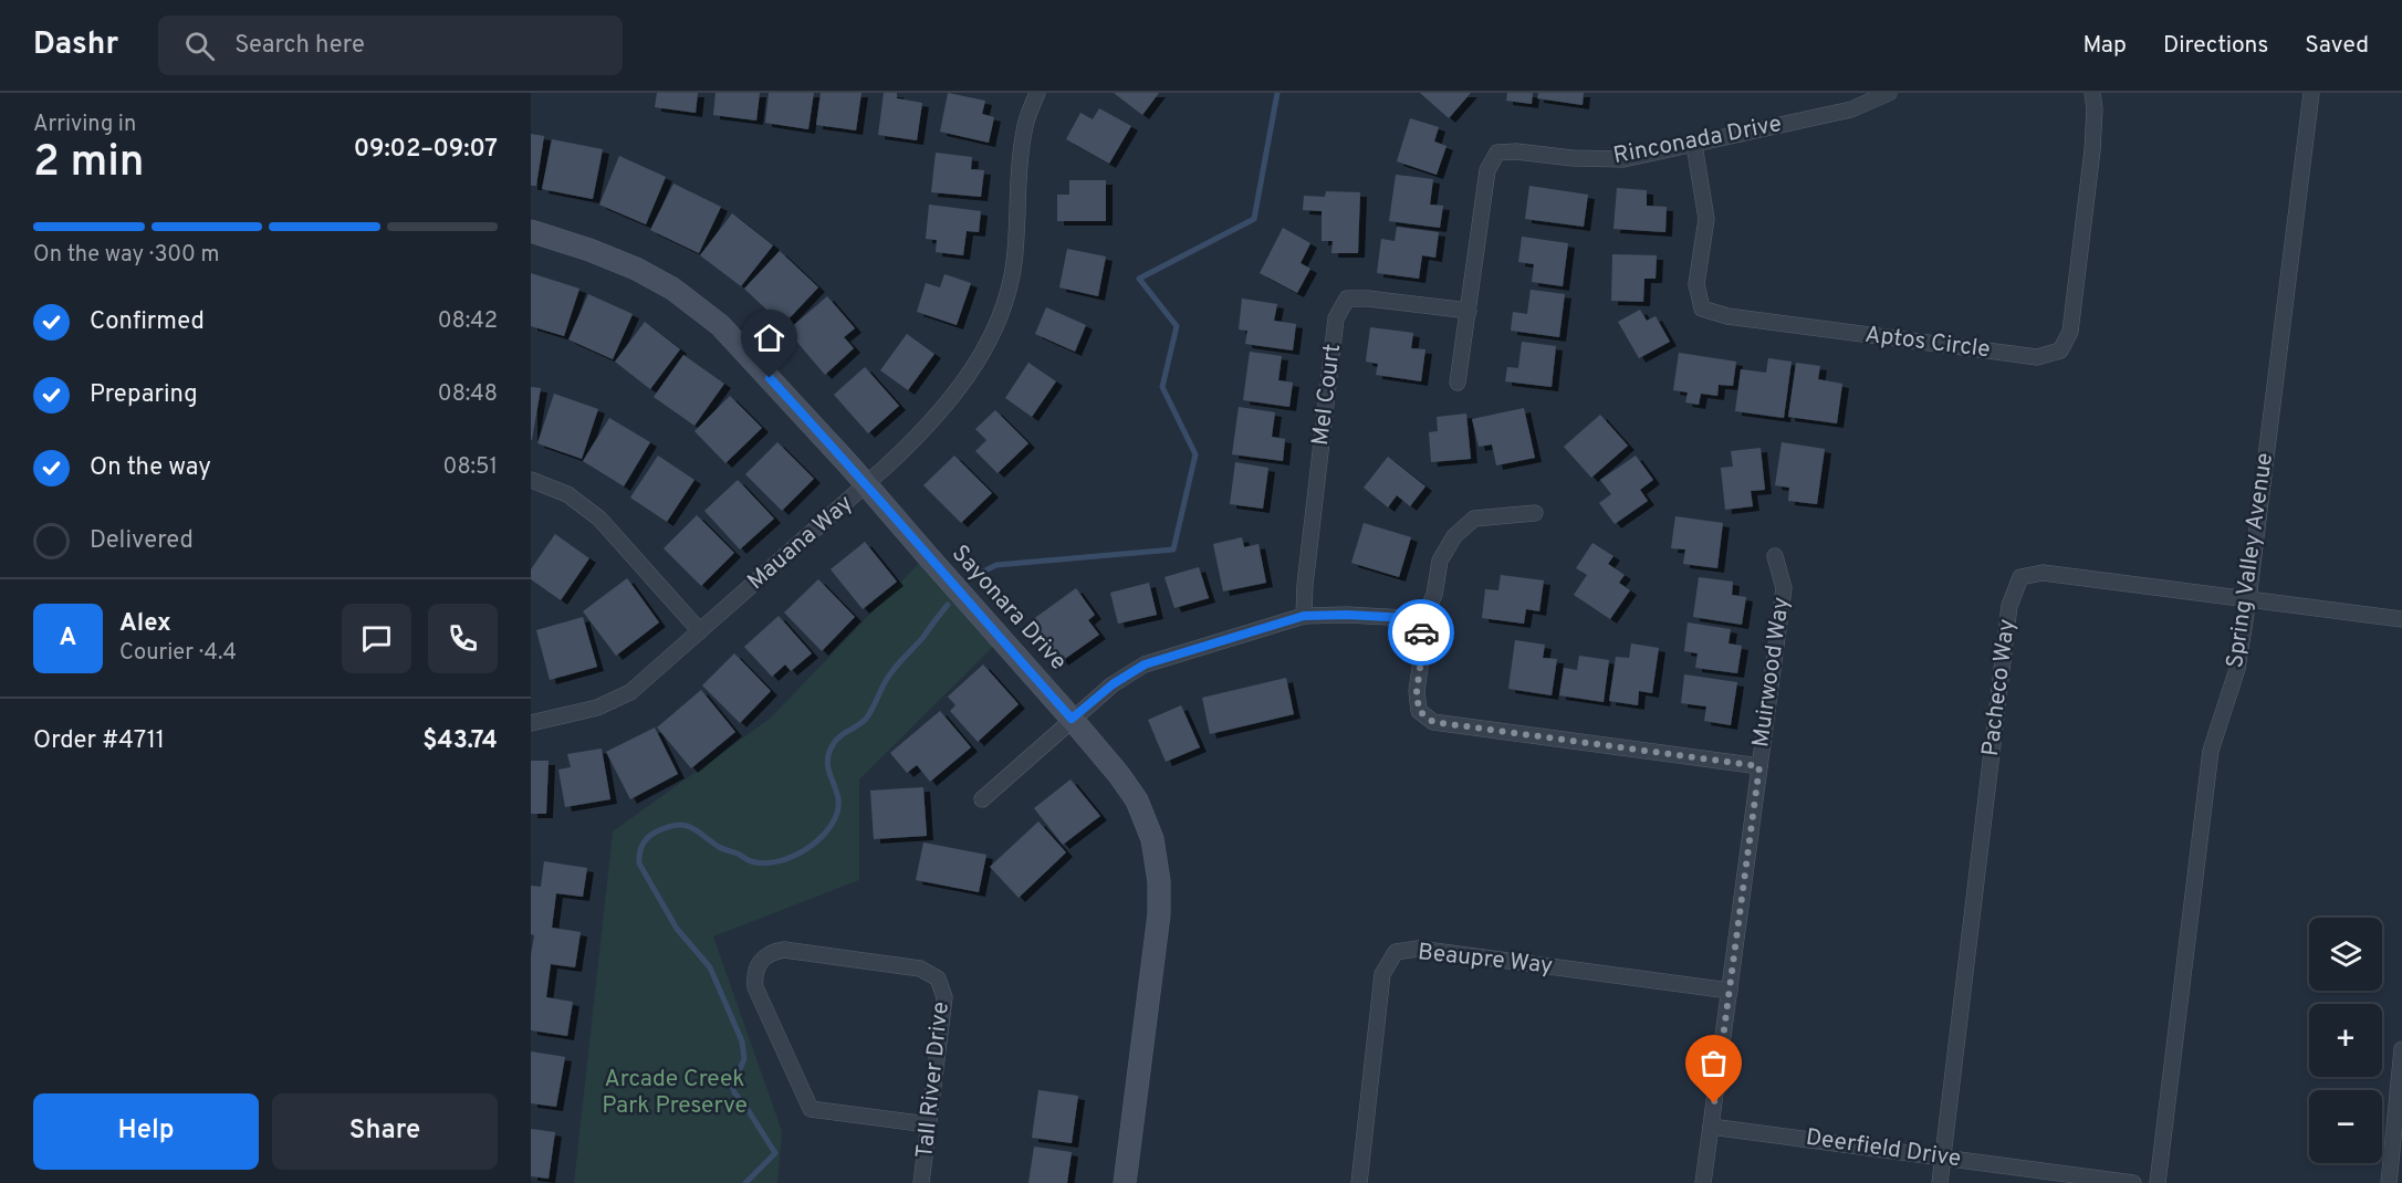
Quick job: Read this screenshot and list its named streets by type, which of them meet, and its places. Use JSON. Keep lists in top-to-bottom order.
{
  "streets": {
    "street": [
      "Rinconada Drive",
      "Aptos Circle",
      "Mel Court",
      "Mauana Way",
      "Spring Valley Avenue",
      "Sayonara Drive",
      "Muirwood Way",
      "Pacheco Way",
      "Beaupre Way",
      "Tall River Drive",
      "Deerfield Drive"
    ]
  },
  "crossings": [
    ["Rinconada Drive", "Aptos Circle"],
    ["Rinconada Drive", "Mel Court"],
    ["Mauana Way", "Sayonara Drive"],
    ["Spring Valley Avenue", "Pacheco Way"],
    ["Muirwood Way", "Beaupre Way"],
    ["Muirwood Way", "Deerfield Drive"],
    ["Pacheco Way", "Deerfield Drive"]
  ],
  "parks": ["Arcade Creek Park Preserve"],
  "page": {
    "header": "Dashr",
    "search": "Search here",
    "nav": ["Map", "Directions", "Saved"],
    "heading": ["2 min", "Arriving in", "09:02–09:07"],
    "panel": [
      "Alex",
      "Courier · 4.4",
      "Order #4711",
      "$43.74"
    ],
    "bar": "On the way · 300 m",
    "list": [
      ["Confirmed", "08:42"],
      ["Preparing", "08:48"],
      ["On the way", "08:51"],
      "Delivered"
    ],
    "round": "A",
    "map_buttons": ["+", "−"],
    "buttons": ["Help", "Share"]
  }
}
